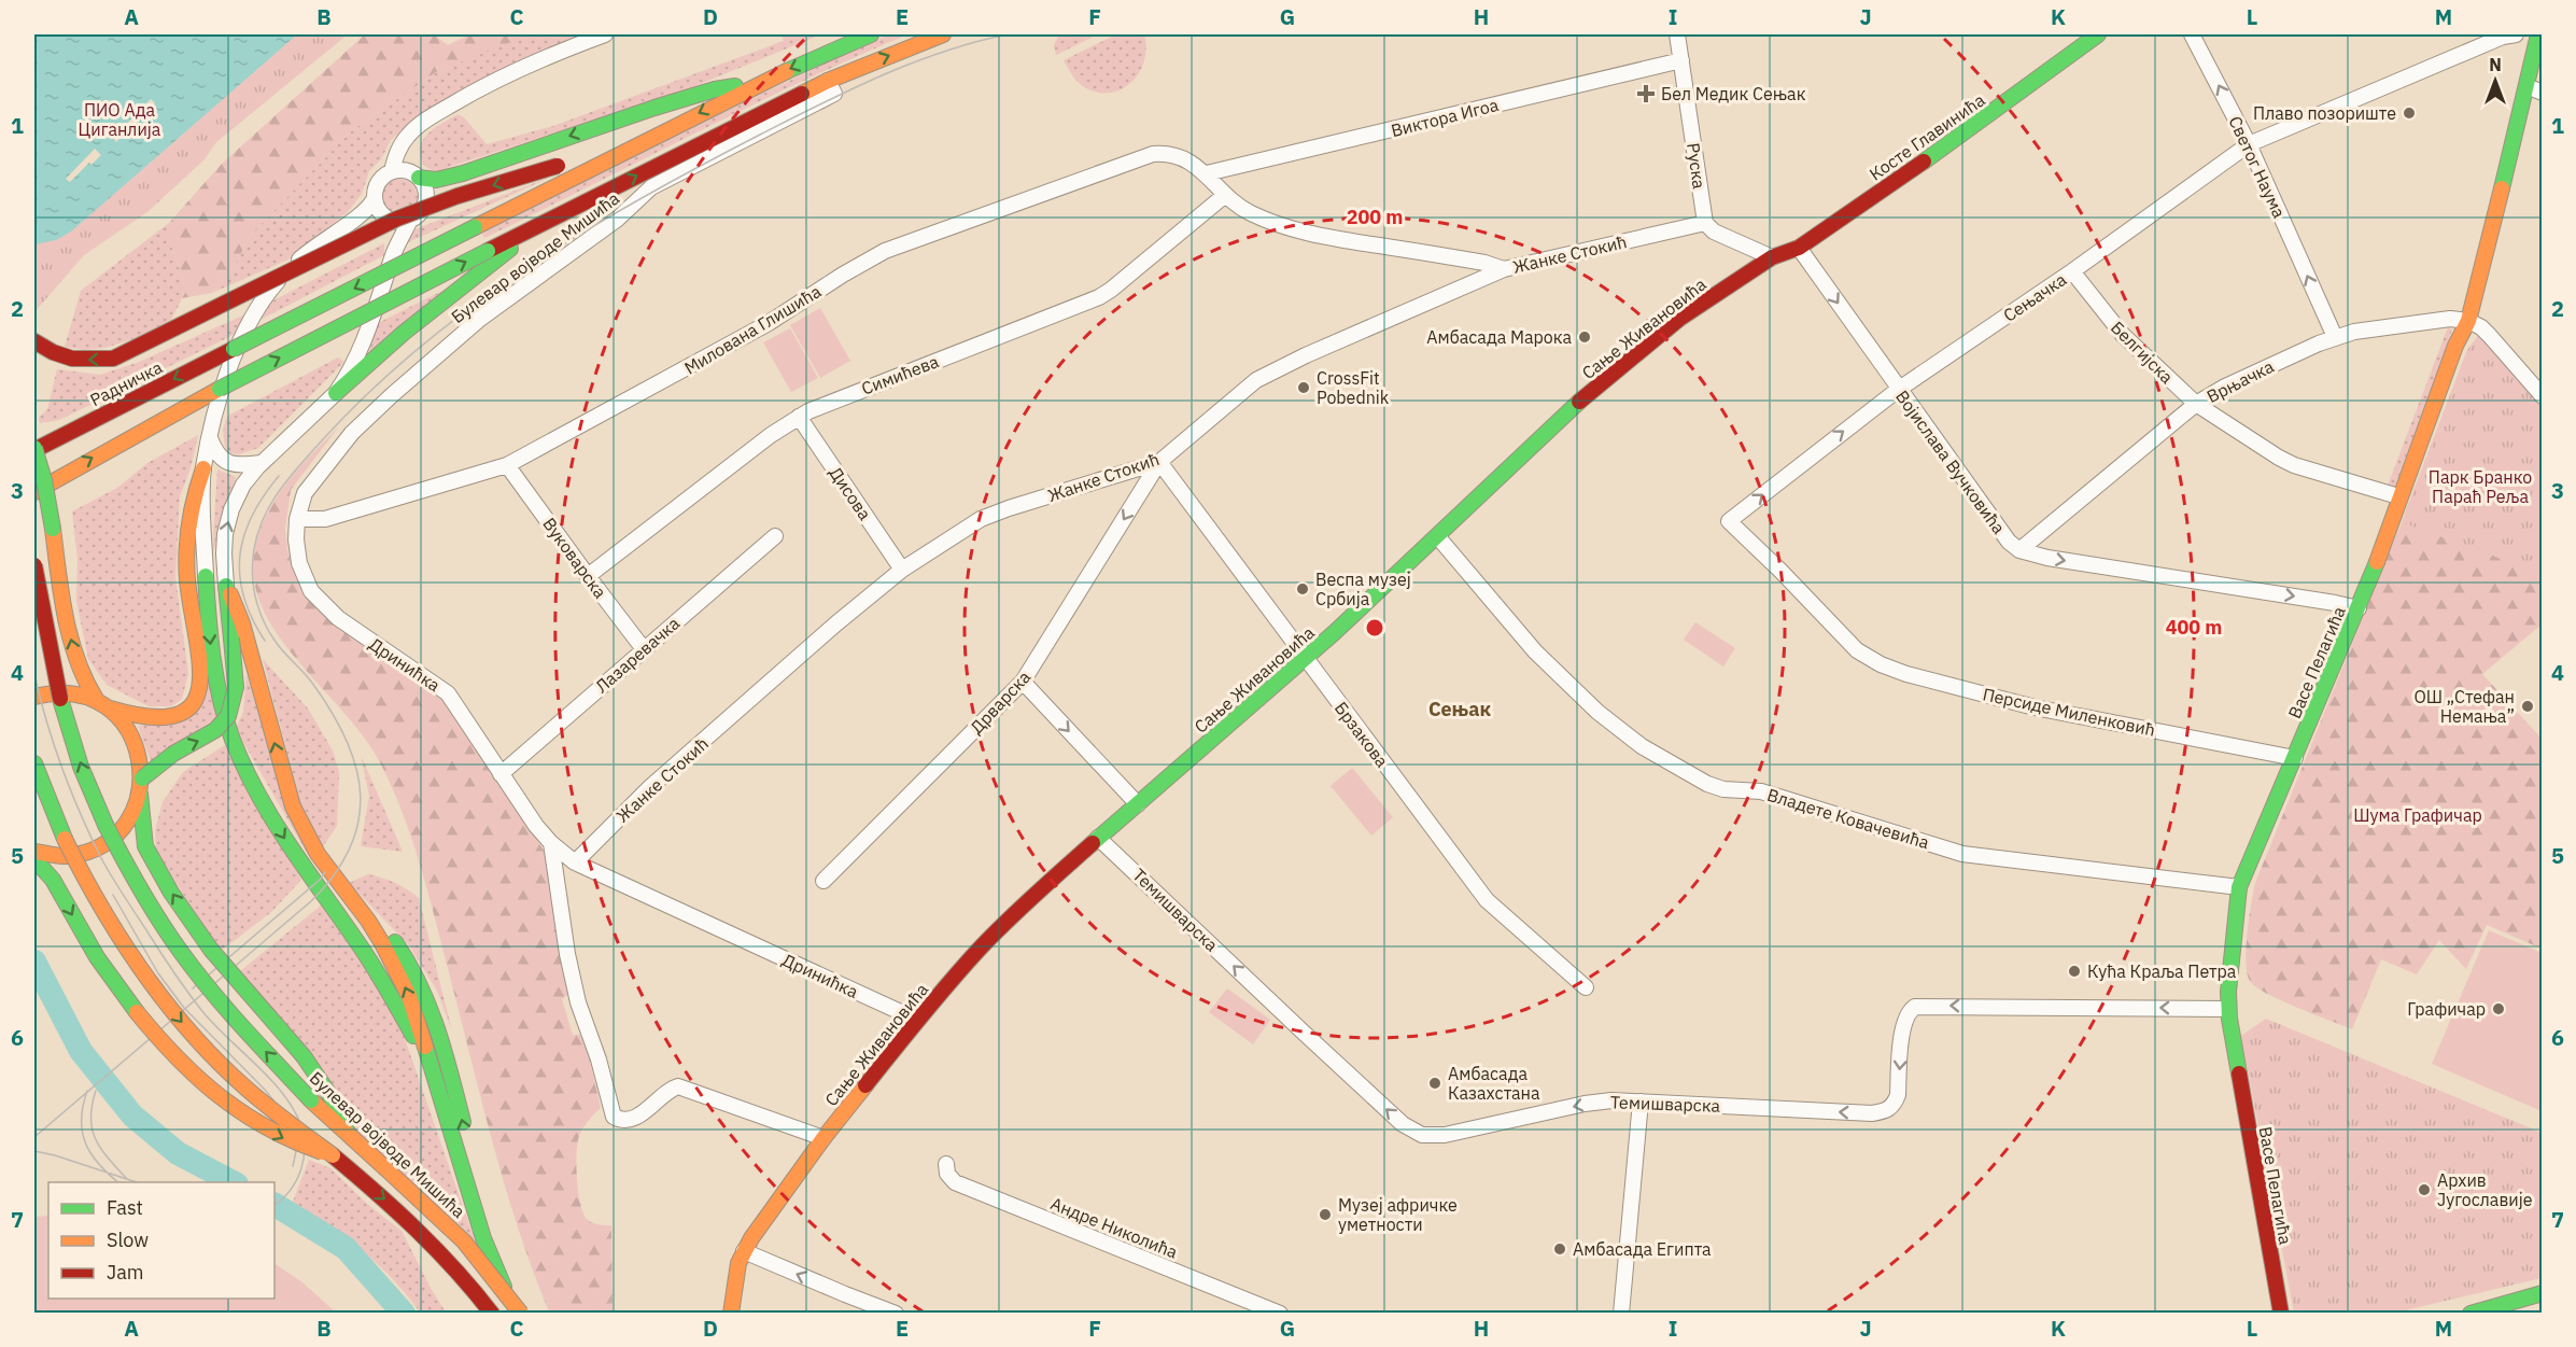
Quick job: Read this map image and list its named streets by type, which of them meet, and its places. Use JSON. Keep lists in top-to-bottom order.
{
  "streets": {
    "main road": [
      "Косте Главинића",
      "Булевар војводе Мишића",
      "Сање Живановића",
      "Радничка",
      "Васе Пелагића"
    ],
    "street": [
      "Виктора Игоа",
      "Руска",
      "Светог Наума",
      "Жанке Стокић",
      "Сењачка",
      "Милована Глишића",
      "Белгијска",
      "Симићева",
      "Врњачка",
      "Војислава Вучковића",
      "Дисова",
      "Вуковарска",
      "Лазаревачка",
      "Дринићка",
      "Дрварска",
      "Персиде Миленковић",
      "Брзакова",
      "Владете Ковачевића",
      "Темишварска",
      "Андре Николића"
    ]
  },
  "crossings": [
    ["Виктора Игоа", "Руска"],
    ["Виктора Игоа", "Милована Глишића"],
    ["Косте Главинића", "Сање Живановића"],
    ["Косте Главинића", "Војислава Вучковића"],
    ["Руска", "Жанке Стокић"],
    ["Светог Наума", "Сењачка"],
    ["Светог Наума", "Врњачка"],
    ["Жанке Стокић", "Дисова"],
    ["Жанке Стокић", "Дринићка"],
    ["Жанке Стокић", "Дрварска"],
    ["Жанке Стокић", "Брзакова"],
    ["Булевар војводе Мишића", "Милована Глишића"],
    ["Булевар војводе Мишића", "Радничка"],
    ["Булевар војводе Мишића", "Дринићка"],
    ["Сењачка", "Белгијска"],
    ["Сењачка", "Војислава Вучковића"],
    ["Сењачка", "Персиде Миленковић"],
    ["Сање Живановића", "Дринићка"],
    ["Сање Живановића", "Брзакова"],
    ["Сање Живановића", "Владете Ковачевића"],
    ["Сање Живановића", "Темишварска"],
    ["Милована Глишића", "Вуковарска"],
    ["Милована Глишића", "Дринићка"],
    ["Белгијска", "Врњачка"],
    ["Белгијска", "Васе Пелагића"],
    ["Симићева", "Дисова"],
    ["Симићева", "Вуковарска"],
    ["Врњачка", "Војислава Вучковића"],
    ["Врњачка", "Васе Пелагића"],
    ["Војислава Вучковића", "Васе Пелагића"],
    ["Вуковарска", "Лазаревачка"],
    ["Лазаревачка", "Дринићка"],
    ["Васе Пелагића", "Персиде Миленковић"],
    ["Васе Пелагића", "Владете Ковачевића"],
    ["Васе Пелагића", "Темишварска"],
    ["Дрварска", "Брзакова"]
  ],
  "one_way": [
    "Светог Наума",
    "Војислава Вучковића",
    "Дрварска",
    "Темишварска"
  ],
  "districts": ["Сењак"],
  "parks": ["ПИО Ада Циганлија", "Парк Бранко Параћ Реља", "Шума Графичар"],
  "places": {
    "health": ["Бел Медик Сењак"],
    "other": [
      "Плаво позориште",
      "Амбасада Марока",
      "CrossFit Pobednik",
      "Веспа музеј Србија",
      "ОШ „Стефан Немања”",
      "Кућа Краља Петра",
      "Графичар",
      "Амбасада Казахстана",
      "Архив Југославије",
      "Музеј афричке уметности",
      "Амбасада Египта"
    ]
  },
  "legend": ["Fast", "Slow", "Jam"],
  "north": "top",
  "grid": {
    "columns": [
      "A",
      "B",
      "C",
      "D",
      "E",
      "F",
      "G",
      "H",
      "I",
      "J",
      "K",
      "L",
      "M"
    ],
    "rows": [
      "1",
      "2",
      "3",
      "4",
      "5",
      "6",
      "7"
    ]
  },
  "rings": ["200 m", "400 m"]
}
